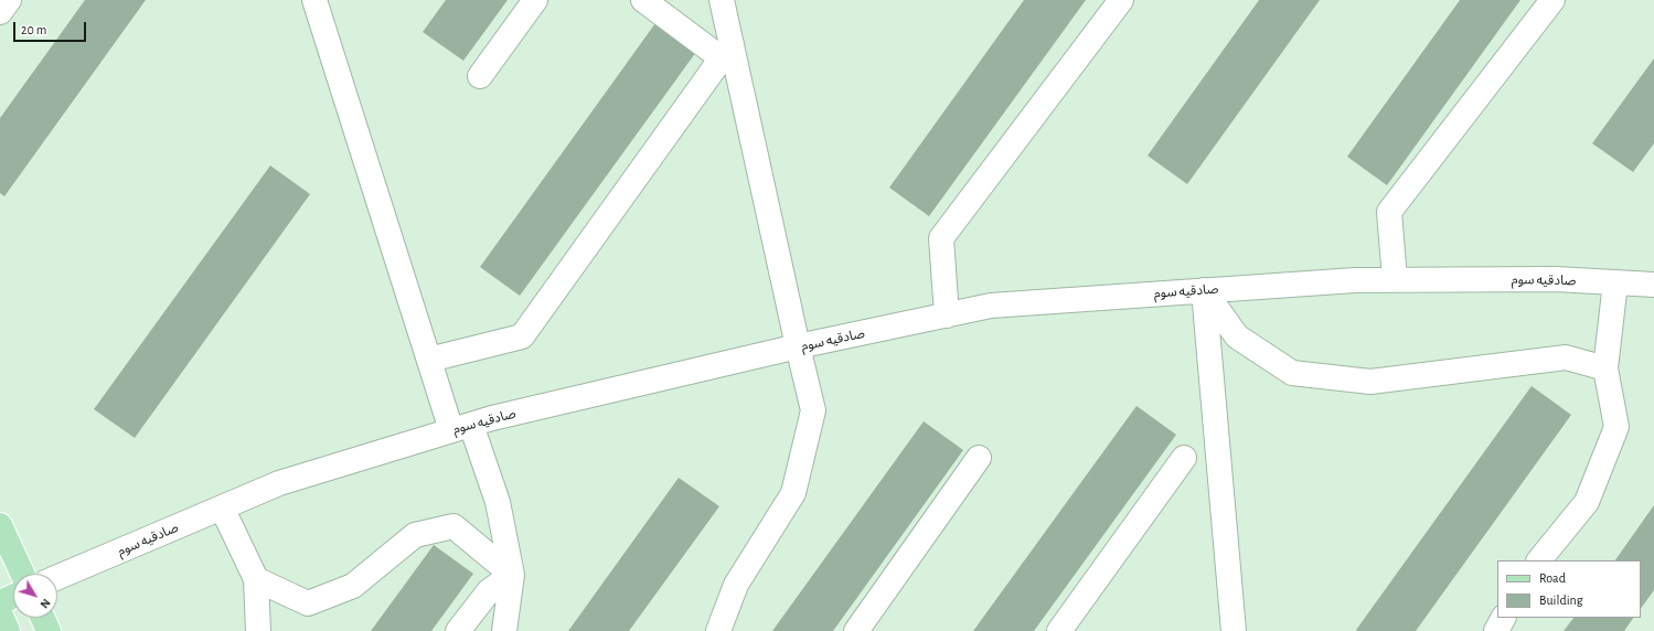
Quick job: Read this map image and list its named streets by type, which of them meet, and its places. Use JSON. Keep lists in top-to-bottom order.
{
  "streets": {
    "street": ["صادقیه سوم"]
  },
  "legend": ["Road", "Building"],
  "scale_bar": "20 m",
  "north": "bottom right"
}
